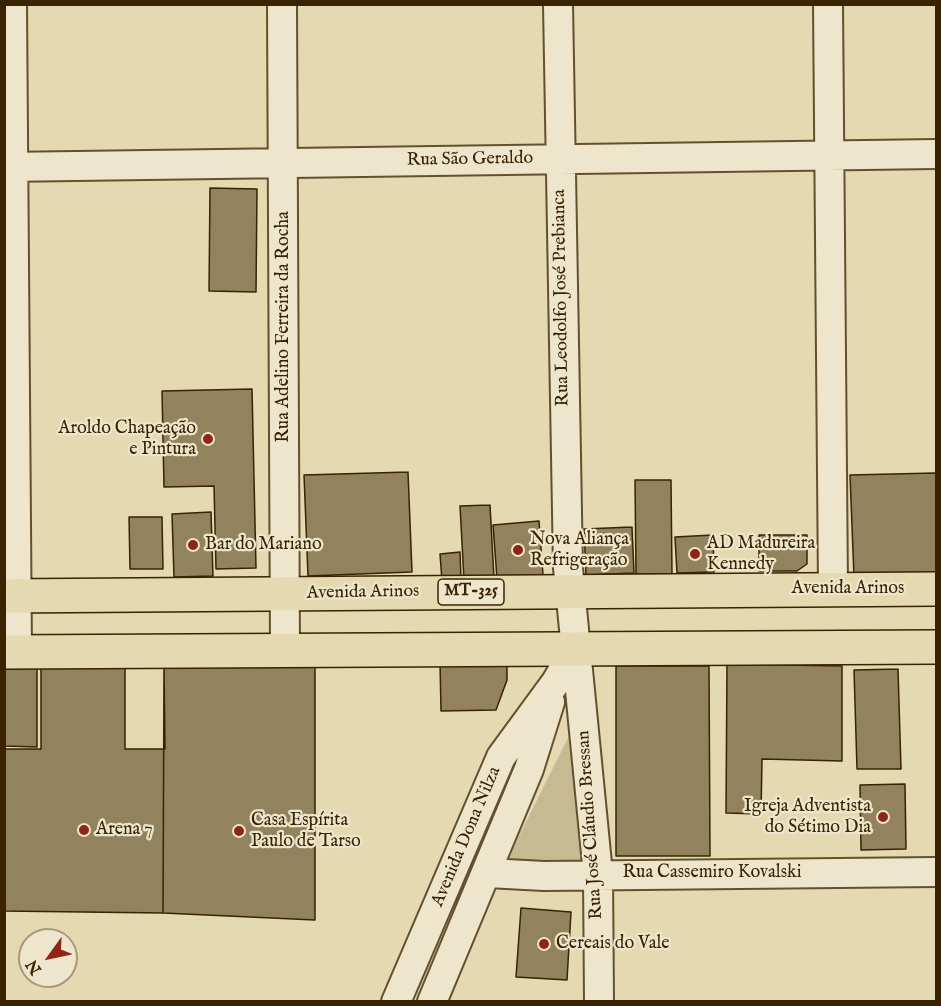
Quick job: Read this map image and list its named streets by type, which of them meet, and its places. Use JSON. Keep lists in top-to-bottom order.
{
  "streets": {
    "main road": ["Avenida Arinos", "MT-325"],
    "street": [
      "Rua São Geraldo",
      "Rua Leodolfo José Prebianca",
      "Rua Adelino Ferreira da Rocha",
      "Rua José Cláudio Bressan",
      "Avenida Dona Nilza",
      "Rua Cassemiro Kovalski"
    ]
  },
  "crossings": [
    ["Rua São Geraldo", "Rua Leodolfo José Prebianca"],
    ["Rua São Geraldo", "Rua Adelino Ferreira da Rocha"],
    ["Rua Leodolfo José Prebianca", "Avenida Arinos"],
    ["Rua Leodolfo José Prebianca", "Rua José Cláudio Bressan"],
    ["Rua Leodolfo José Prebianca", "Avenida Dona Nilza"],
    ["Rua Adelino Ferreira da Rocha", "Avenida Arinos"],
    ["Rua José Cláudio Bressan", "Avenida Dona Nilza"],
    ["Rua José Cláudio Bressan", "Rua Cassemiro Kovalski"],
    ["Avenida Dona Nilza", "Rua Cassemiro Kovalski"]
  ],
  "places": [
    "Aroldo Chapeação e Pintura",
    "Bar do Mariano",
    "Nova Aliança Refrigeração",
    "AD Madureira Kennedy",
    "Igreja Adventista do Sétimo Dia",
    "Arena 7",
    "Casa Espírita Paulo de Tarso",
    "Cereais do Vale"
  ],
  "north": "bottom left"
}
